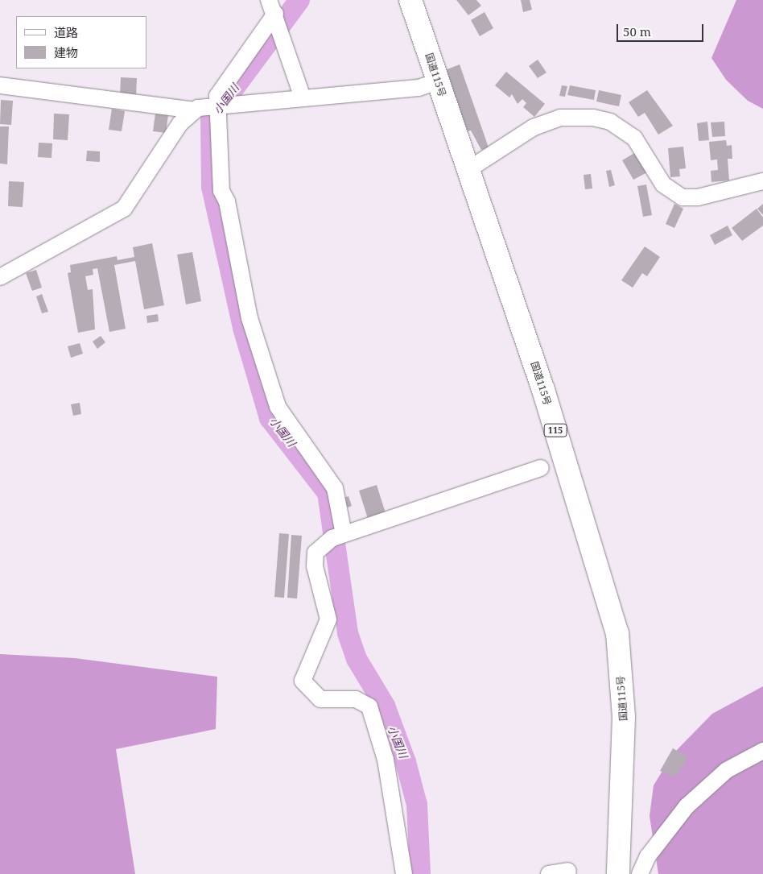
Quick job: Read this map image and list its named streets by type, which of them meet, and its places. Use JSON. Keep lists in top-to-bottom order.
{
  "streets": {
    "highway": ["国道115号", "115"]
  },
  "water": ["小国川"],
  "legend": ["道路", "建物"],
  "scale_bar": "50 m"
}
